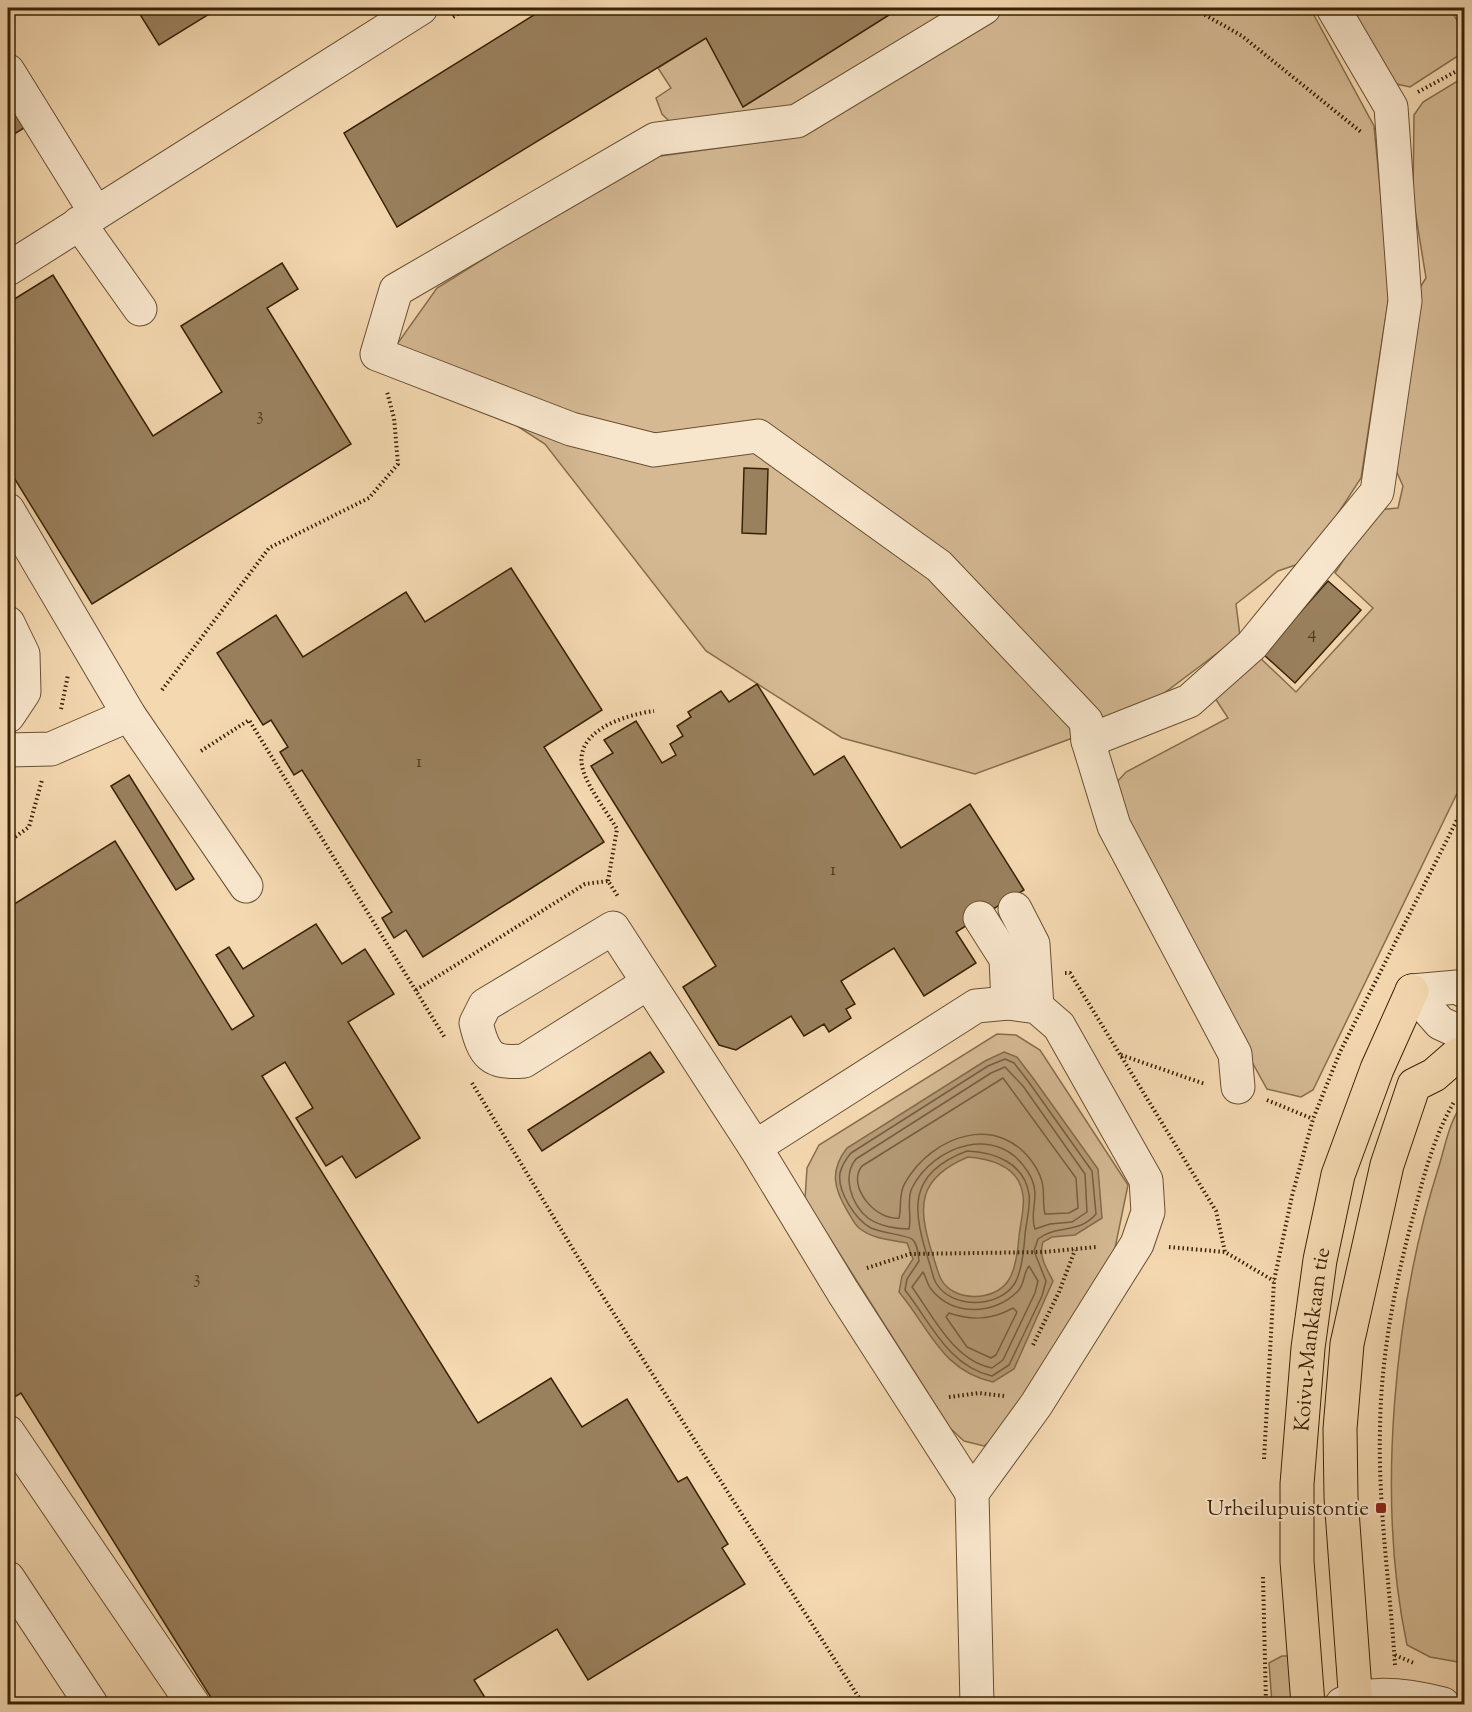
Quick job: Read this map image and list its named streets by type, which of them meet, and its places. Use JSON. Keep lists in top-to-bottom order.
{
  "streets": {
    "main road": ["Koivu-Mankkaan tie"]
  },
  "places": {
    "transit": ["Urheilupuistontie"]
  },
  "house_numbers": [
    "3",
    "4",
    "1",
    "1",
    "3"
  ]
}
